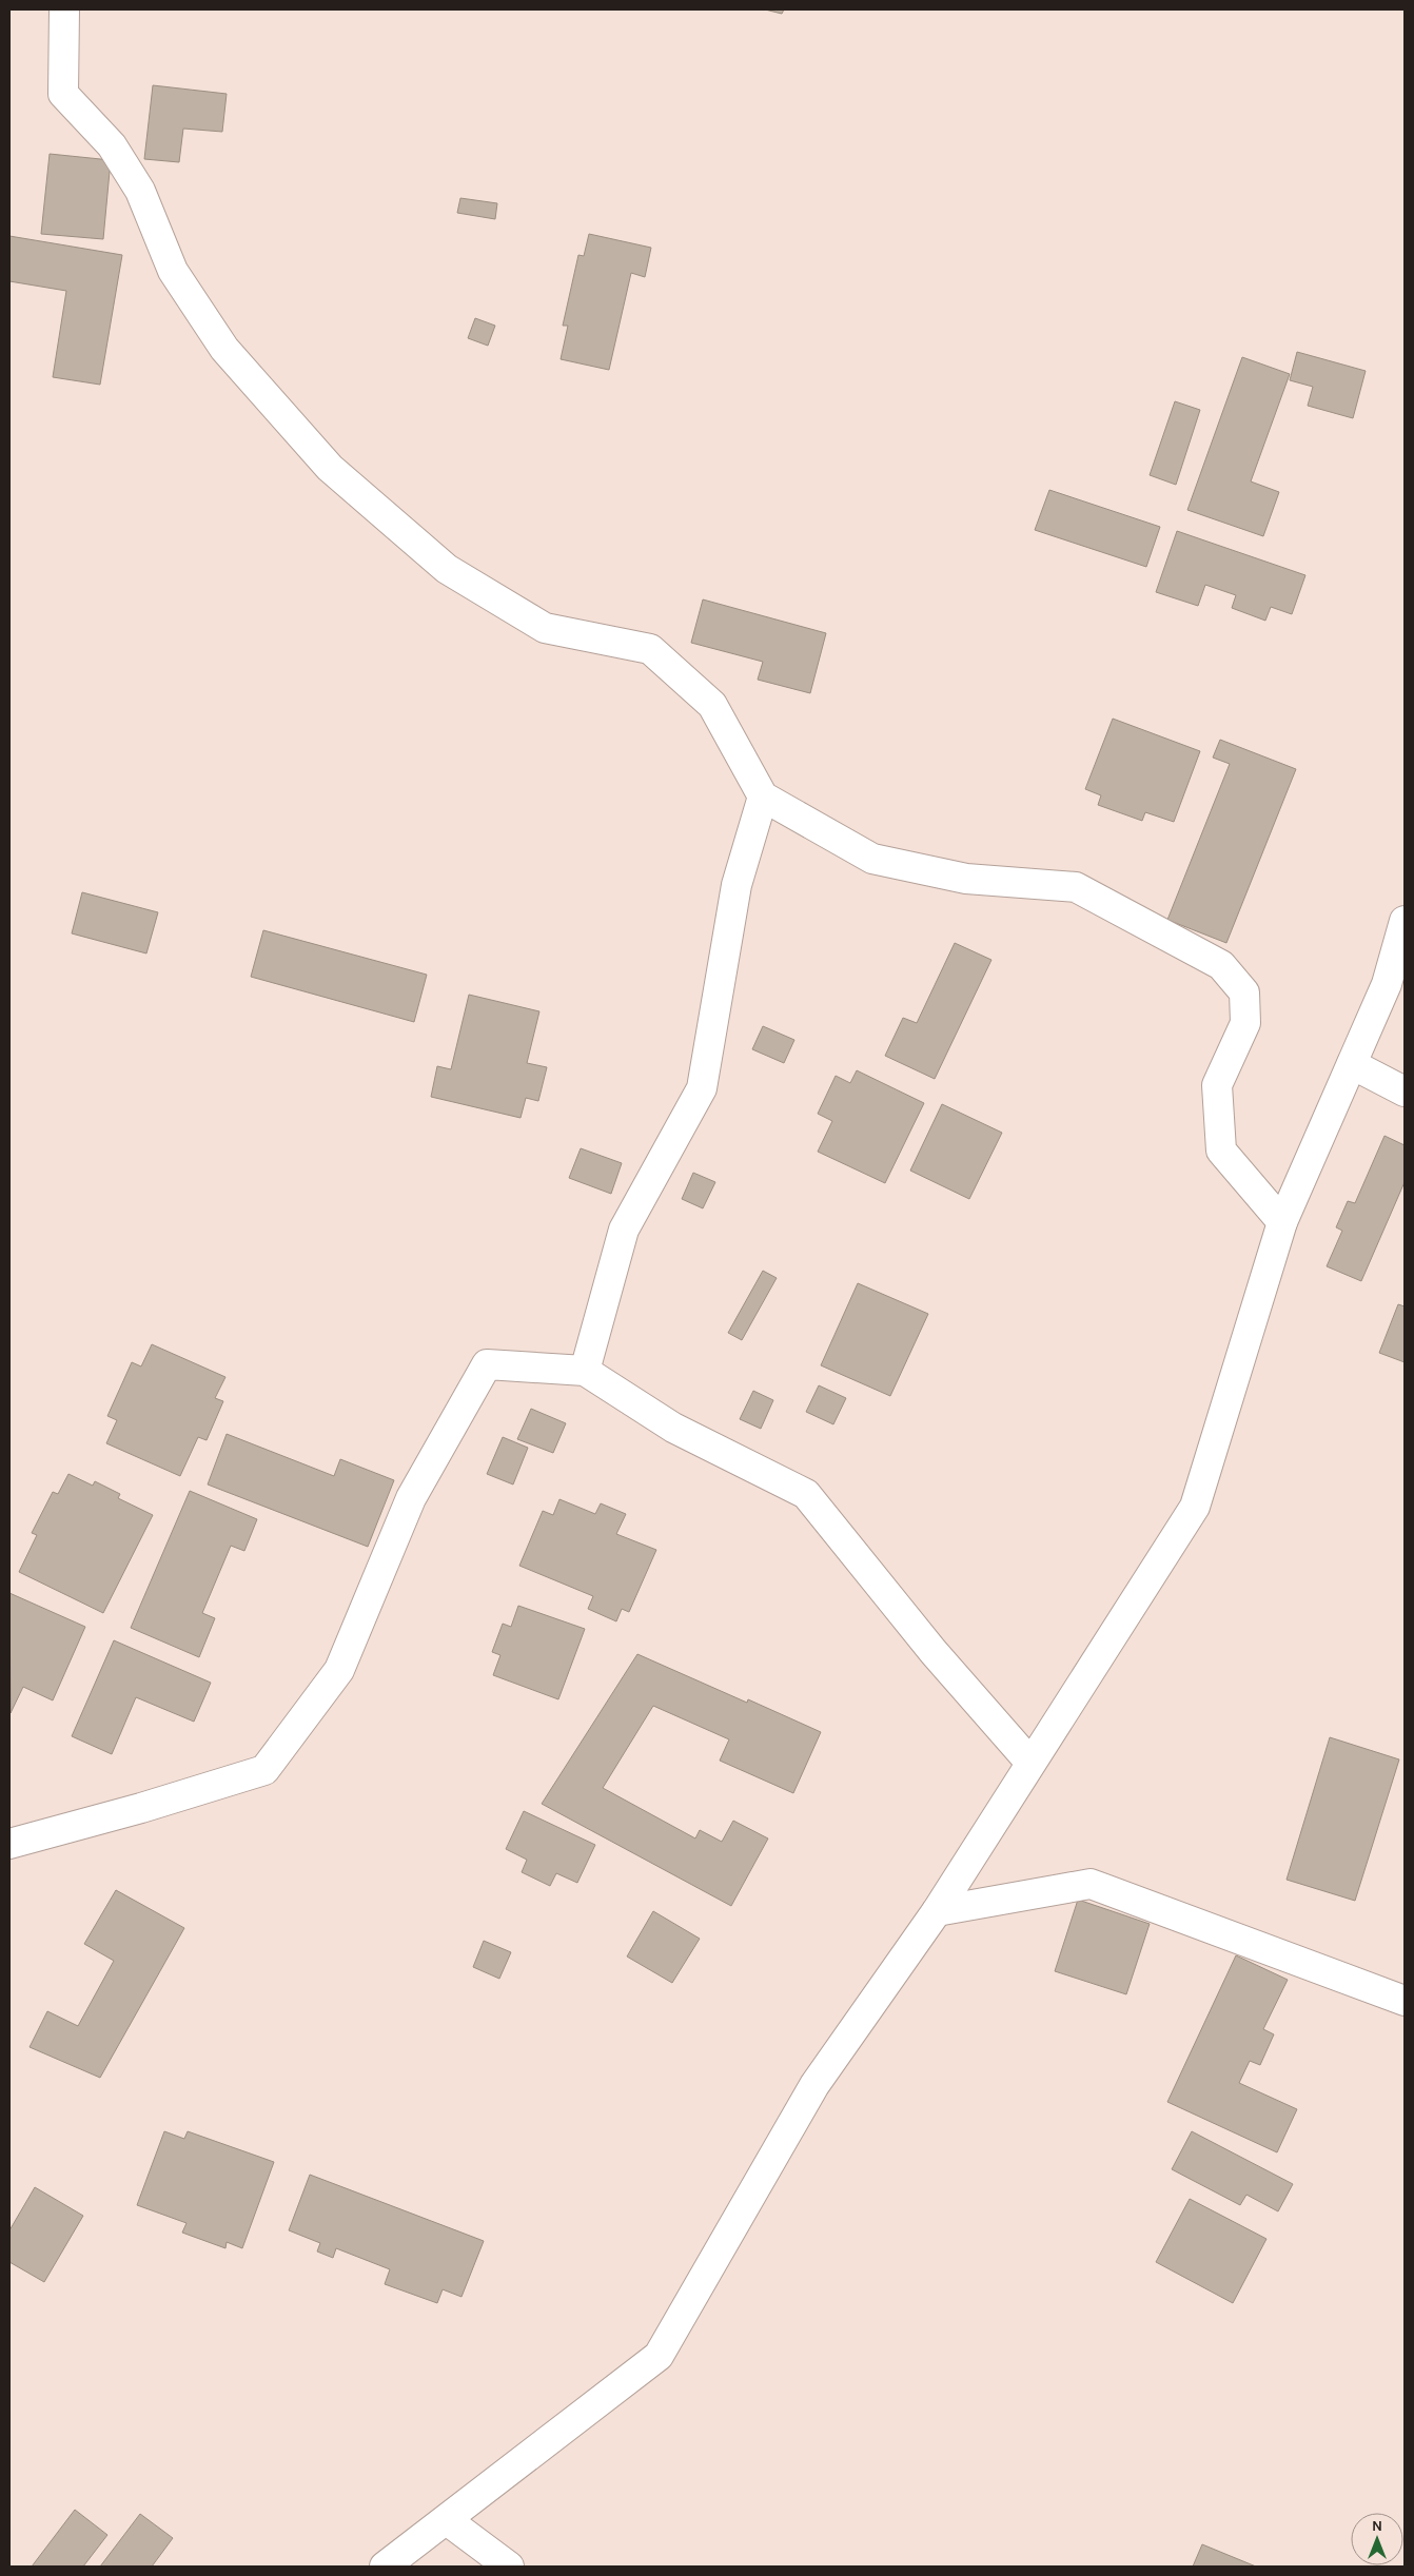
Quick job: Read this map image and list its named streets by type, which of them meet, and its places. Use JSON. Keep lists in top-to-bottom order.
{
  "north": "top"
}
